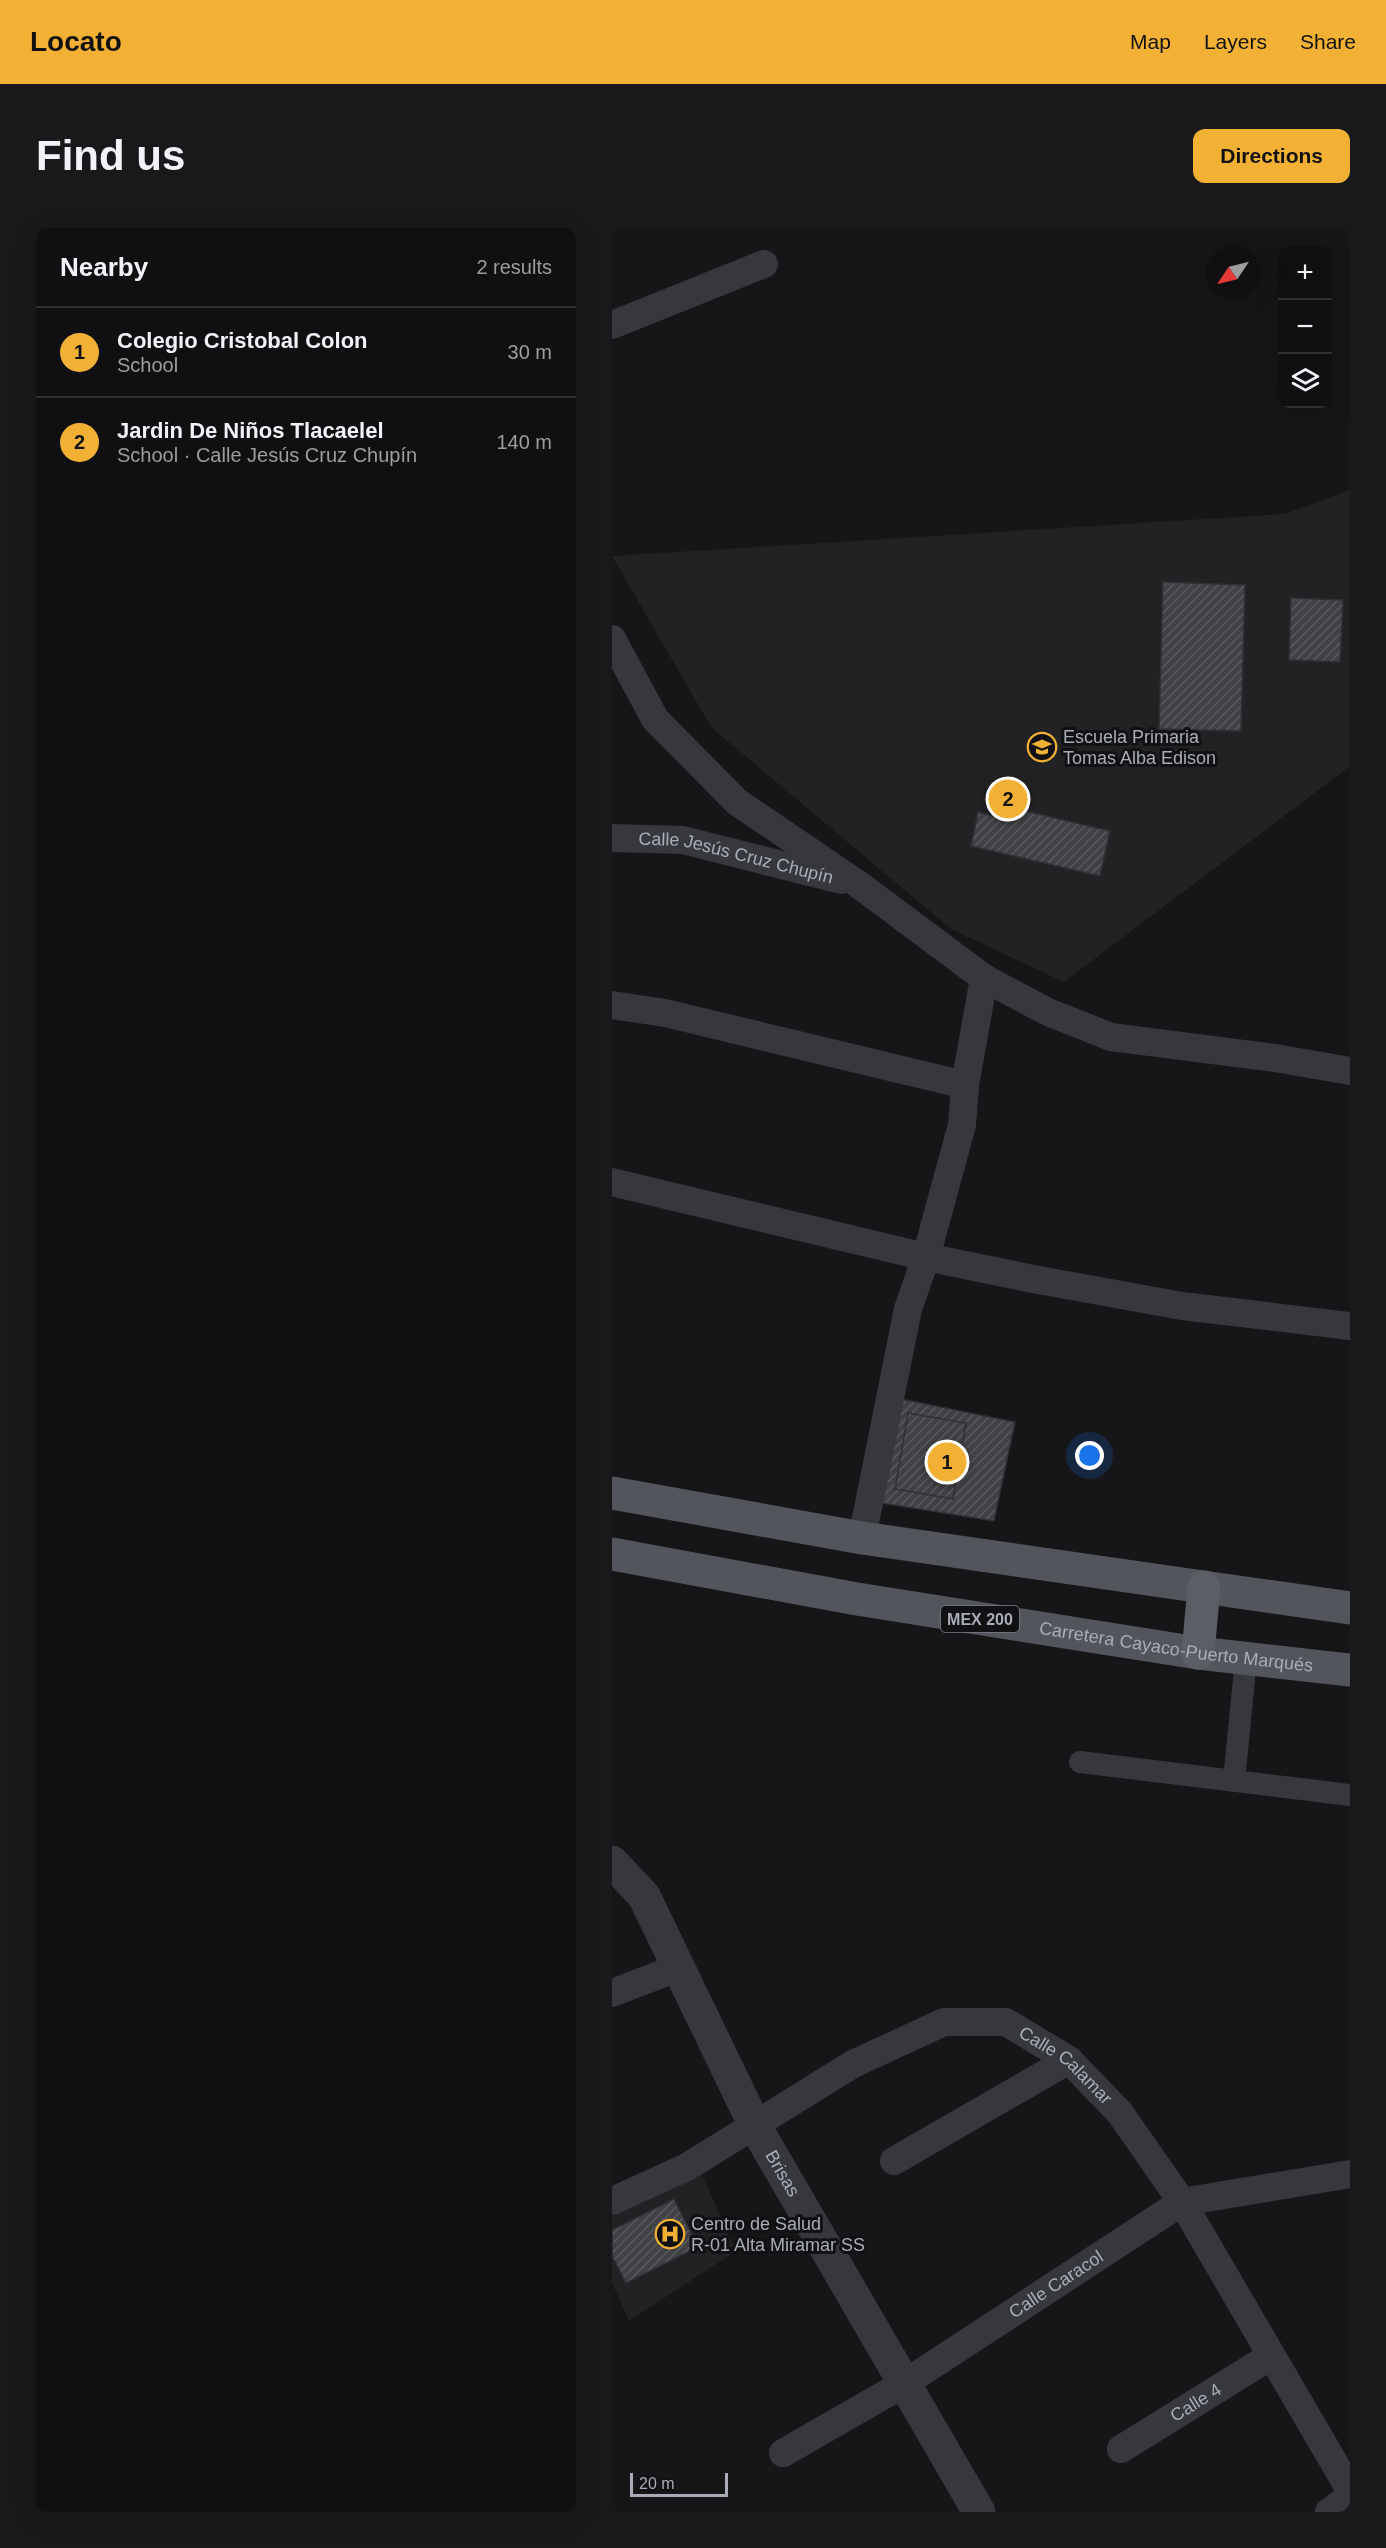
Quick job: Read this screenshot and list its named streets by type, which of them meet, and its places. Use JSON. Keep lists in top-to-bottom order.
{
  "streets": {
    "main road": ["MEX 200", "Carretera Cayaco-Puerto Marqués"],
    "street": [
      "Calle Jesús Cruz Chupín",
      "Calle Calamar",
      "Brisas",
      "Calle Caracol",
      "Calle 4"
    ]
  },
  "crossings": [
    ["Calle Calamar", "Brisas"],
    ["Calle Calamar", "Calle Caracol"],
    ["Calle Calamar", "Calle 4"],
    ["Brisas", "Calle Caracol"]
  ],
  "places": {
    "school or university": ["Escuela Primaria Tomas Alba Edison"],
    "hospital": ["Centro de Salud R-01 Alta Miramar SS"]
  },
  "scale_bar": "20 m",
  "north": "bottom left",
  "page": {
    "header": "Locato",
    "nav": ["Map", "Layers", "Share"],
    "buttons": "Directions",
    "title": "Find us",
    "heading": ["Nearby", "2 results"],
    "map_buttons": ["+", "−"],
    "list": [
      {
        "mark": "1",
        "name": "Colegio Cristobal Colon",
        "note": "School",
        "value": "30 m"
      },
      {
        "mark": "2",
        "name": "Jardin De Niños Tlacaelel",
        "note": "School · Calle Jesús Cruz Chupín",
        "value": "140 m"
      }
    ],
    "pins": ["2", "1"],
    "scale": "20 m"
  }
}
